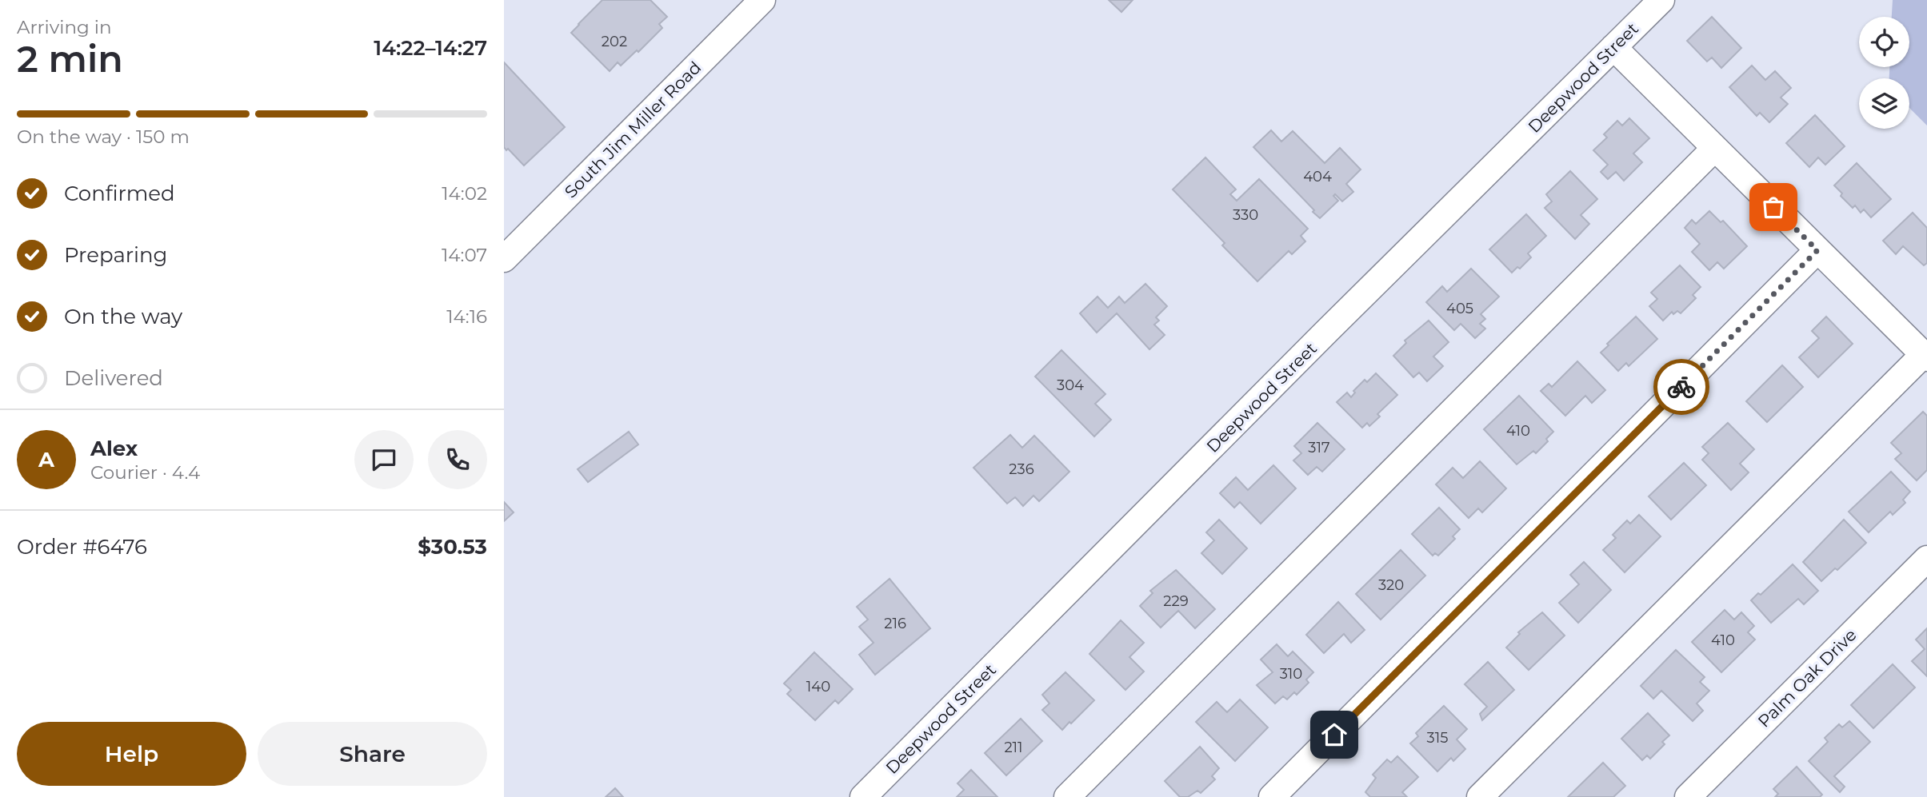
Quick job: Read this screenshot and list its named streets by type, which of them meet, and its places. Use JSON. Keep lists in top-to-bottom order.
{
  "streets": {
    "street": ["Deepwood Street", "South Jim Miller Road", "Palm Oak Drive"]
  },
  "house_numbers": [
    "202",
    "404",
    "330",
    "405",
    "304",
    "410",
    "317",
    "236",
    "320",
    "229",
    "216",
    "410",
    "310",
    "140",
    "315",
    "211"
  ],
  "page": {
    "heading": ["2 min", "Arriving in", "14:22–14:27"],
    "panel": [
      "Alex",
      "Courier · 4.4",
      "Order #6476",
      "$30.53"
    ],
    "bar": "On the way · 150 m",
    "list": [
      ["Confirmed", "14:02"],
      ["Preparing", "14:07"],
      ["On the way", "14:16"],
      "Delivered"
    ],
    "round": "A",
    "buttons": ["Help", "Share"]
  }
}
